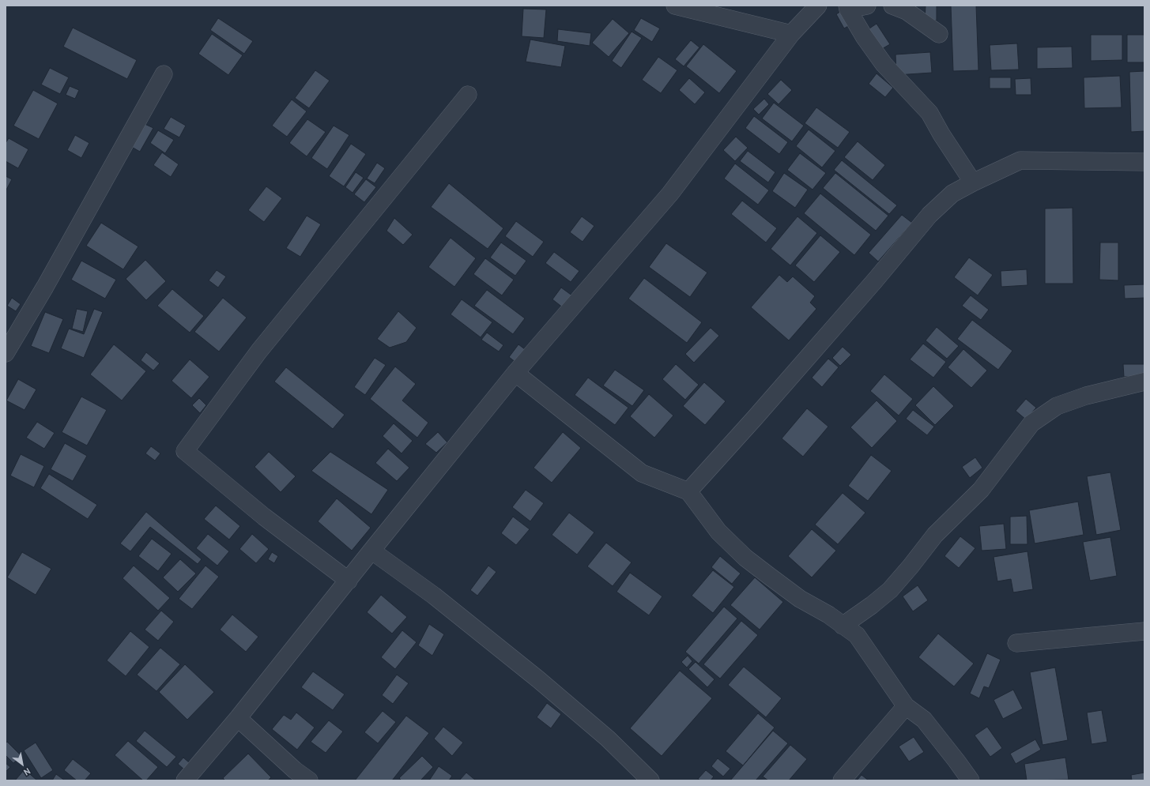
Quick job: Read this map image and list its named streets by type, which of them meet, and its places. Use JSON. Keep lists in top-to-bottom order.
{
  "north": "bottom right"
}
